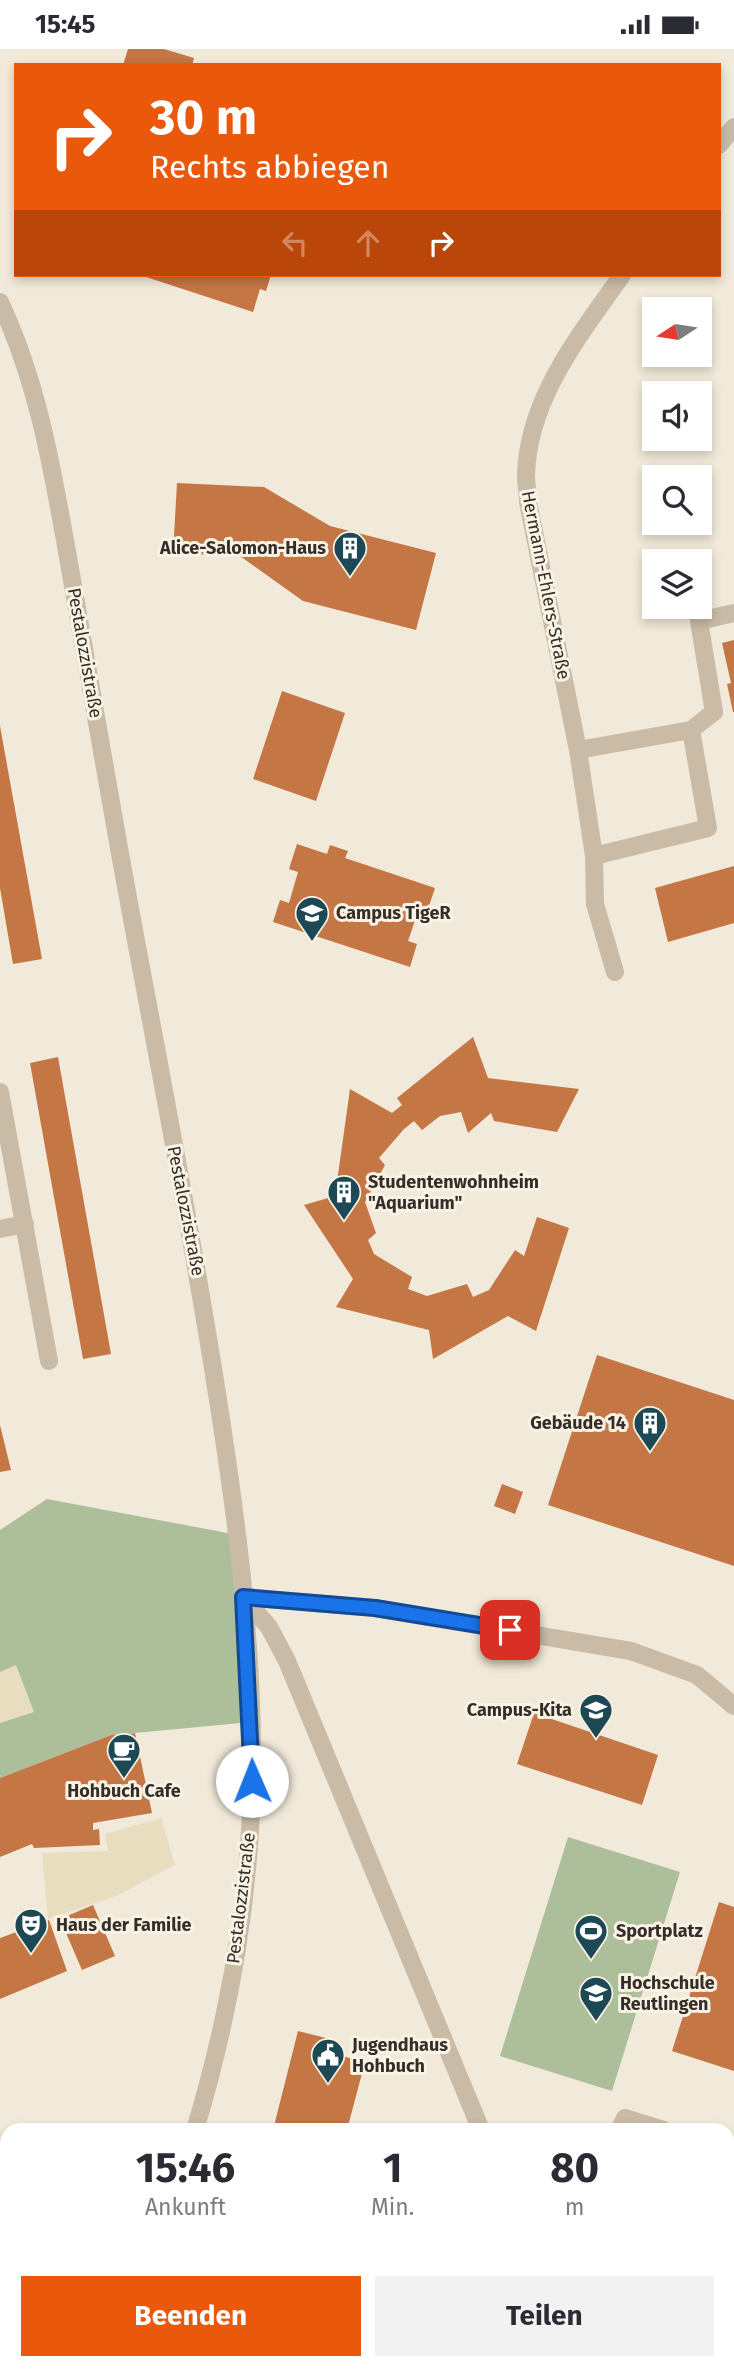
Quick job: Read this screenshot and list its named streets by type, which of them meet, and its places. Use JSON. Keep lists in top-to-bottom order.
{
  "streets": {
    "street": ["Hermann-Ehlers-Straße", "Pestalozzistraße"]
  },
  "places": {
    "building": ["Alice-Salomon-Haus", "Studentenwohnheim \"Aquarium\"", "Gebäude 14"],
    "school or university": ["Campus TigeR", "Campus-Kita", "Hochschule Reutlingen"],
    "cafe": ["Hohbuch Cafe"],
    "theatre": ["Haus der Familie"],
    "sports": ["Sportplatz"],
    "public building": ["Jugendhaus Hohbuch"]
  },
  "north": "left",
  "page": {
    "status": "15:45",
    "turn": ["30 m", "Rechts abbiegen"],
    "eta": [
      "15:46",
      "Ankunft",
      "1",
      "Min.",
      "80",
      "m"
    ],
    "buttons": ["Beenden", "Teilen"]
  }
}
